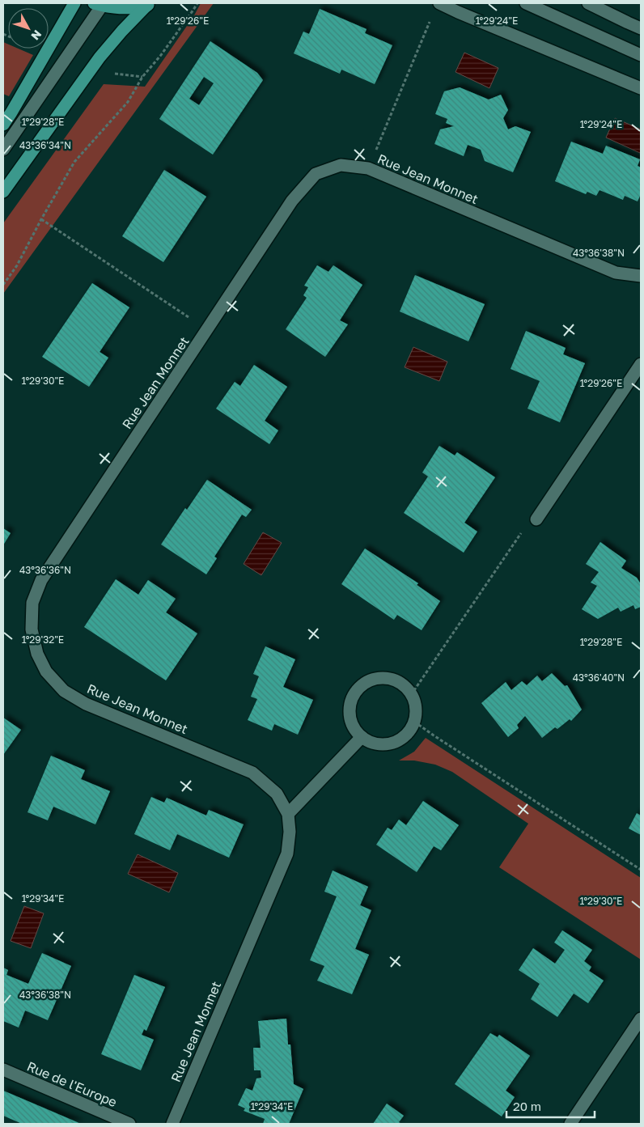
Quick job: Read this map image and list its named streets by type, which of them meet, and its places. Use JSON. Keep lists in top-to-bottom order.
{
  "streets": {
    "street": ["Rue Jean Monnet", "Rue de l'Europe"]
  },
  "scale_bar": "20 m",
  "north": "bottom right",
  "coordinates": [
    "1°29'24\"E",
    "1°29'26\"E",
    "1°29'28\"E",
    "43°36'34\"N",
    "43°36'38\"N",
    "1°29'30\"E",
    "43°36'36\"N",
    "1°29'32\"E",
    "43°36'40\"N",
    "1°29'34\"E"
  ]
}
